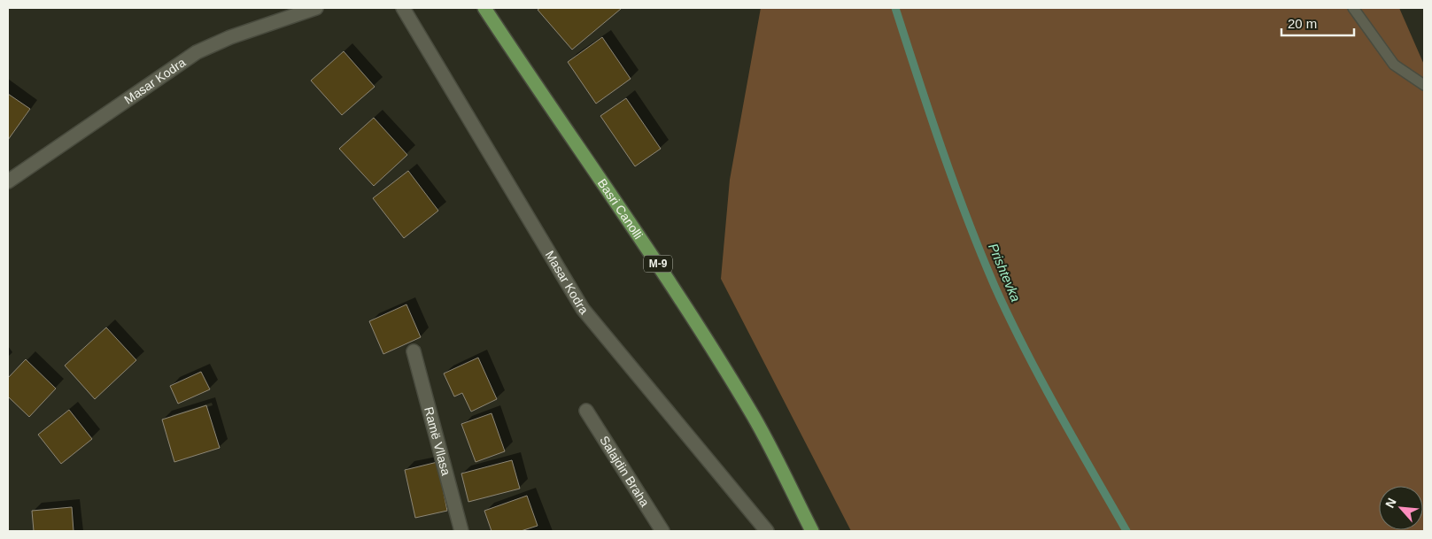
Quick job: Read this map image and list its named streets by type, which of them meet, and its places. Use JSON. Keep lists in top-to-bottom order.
{
  "streets": {
    "main road": ["Basri Canolli", "M-9"],
    "street": ["Masar Kodra", "Ramë Vllasa", "Salajdin Braha"]
  },
  "water": ["Prishtevka"],
  "scale_bar": "20 m",
  "north": "top left"
}
